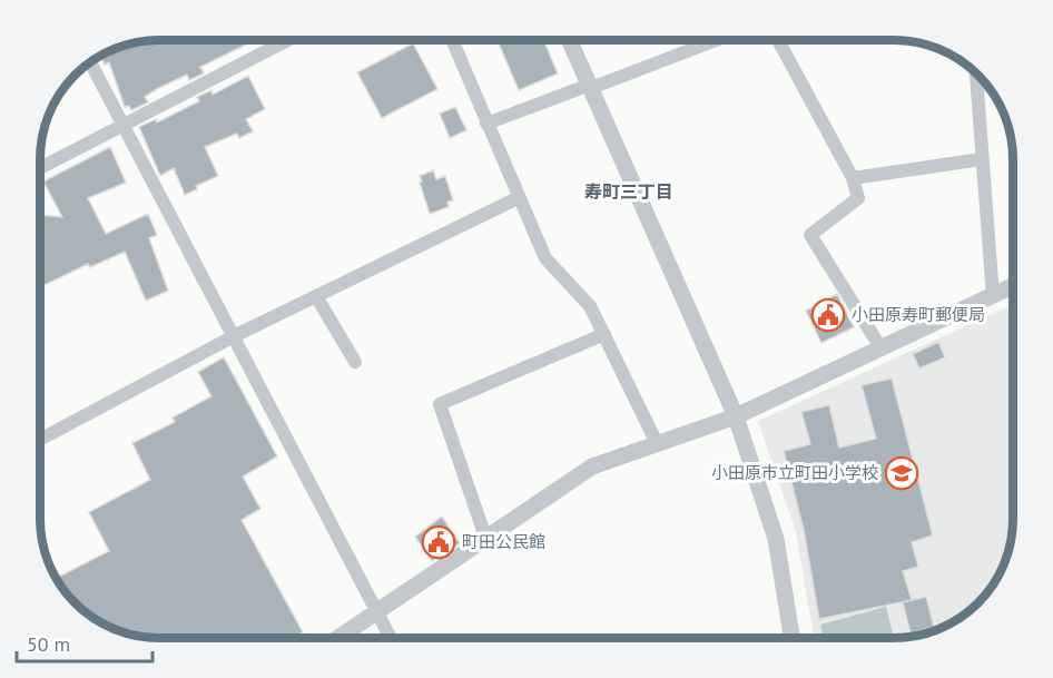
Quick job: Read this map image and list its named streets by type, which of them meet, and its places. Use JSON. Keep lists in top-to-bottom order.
{
  "districts": ["寿町三丁目"],
  "places": {
    "public building": ["小田原寿町郵便局", "町田公民館"],
    "school or university": ["小田原市立町田小学校"]
  },
  "scale_bar": "50 m"
}
